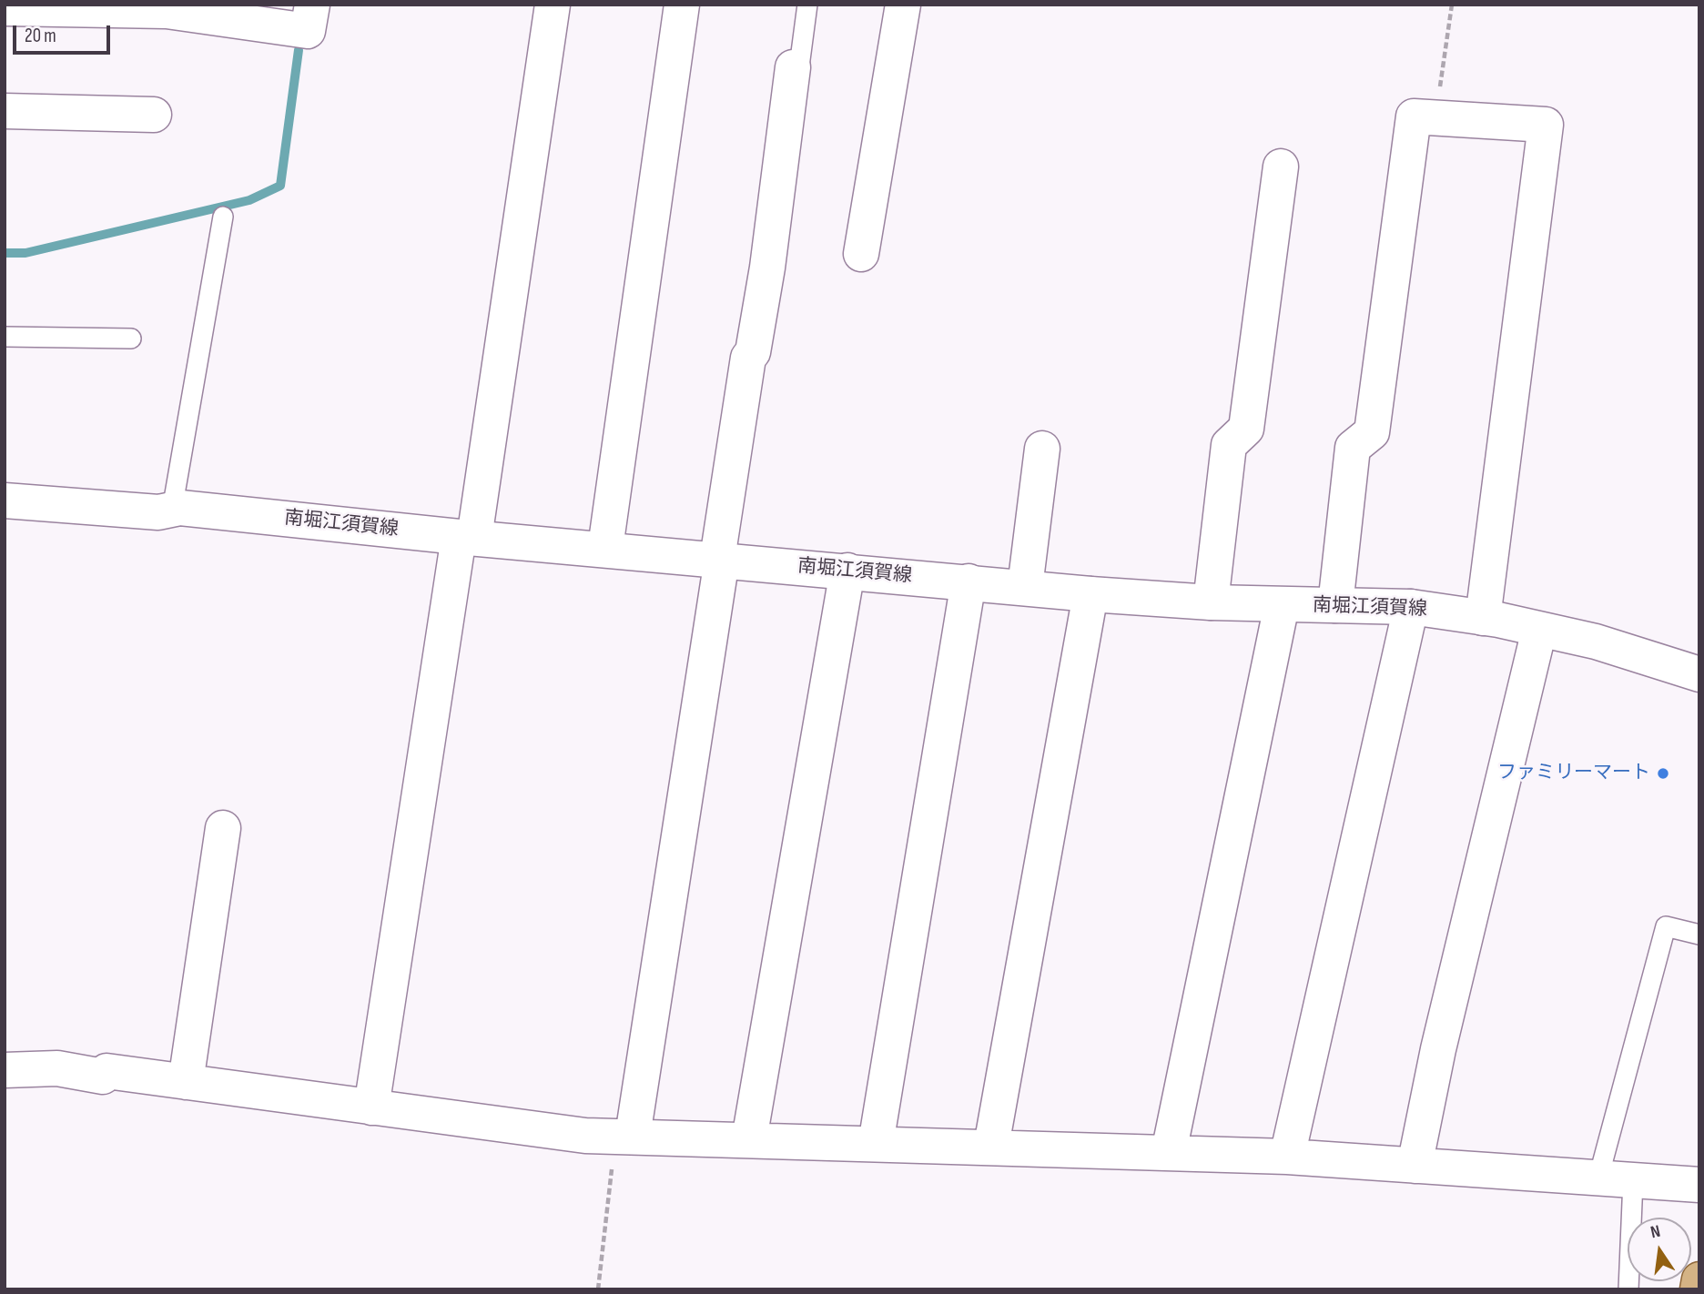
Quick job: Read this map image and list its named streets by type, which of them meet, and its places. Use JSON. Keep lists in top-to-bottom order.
{
  "streets": {
    "street": ["南堀江須賀線"]
  },
  "places": ["ファミリーマート"],
  "scale_bar": "20 m",
  "north": "top"
}
